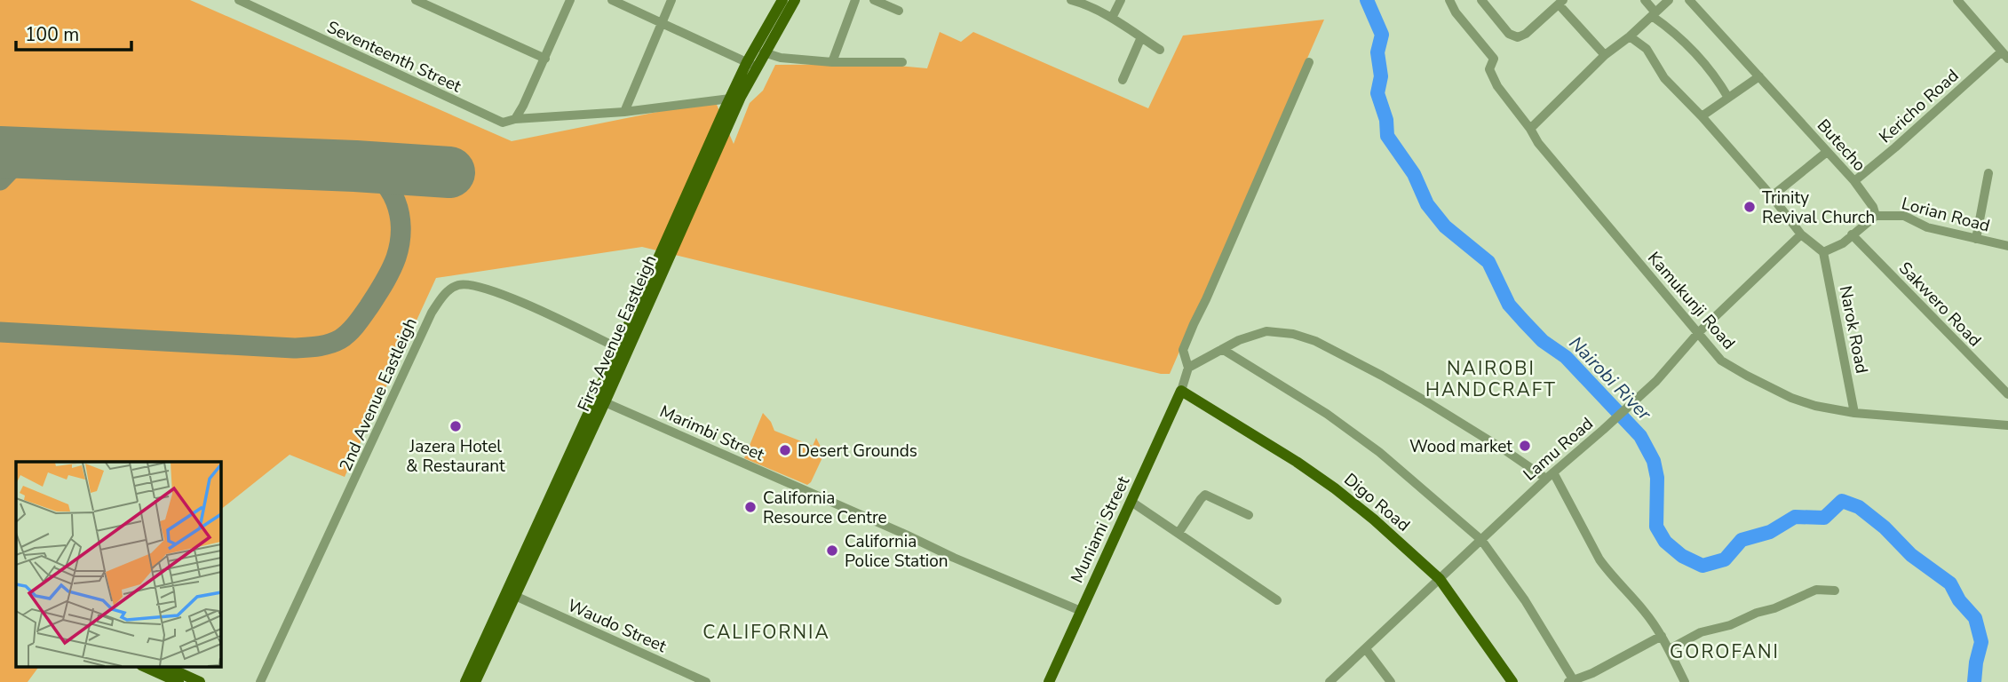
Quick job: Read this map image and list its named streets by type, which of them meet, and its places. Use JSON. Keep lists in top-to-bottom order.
{
  "streets": {
    "main road": ["First Avenue Eastleigh", "Digo Road", "Muniami Street"],
    "street": [
      "Seventeenth Street",
      "Kericho Road",
      "Butecho",
      "Lorian Road",
      "Kamukunji Road",
      "Sakwero Road",
      "Narok Road",
      "2nd Avenue Eastleigh",
      "Marimbi Street",
      "Lamu Road",
      "Waudo Street"
    ]
  },
  "crossings": [
    ["Seventeenth Street", "First Avenue Eastleigh"],
    ["Kericho Road", "Butecho"],
    ["Butecho", "Lorian Road"],
    ["Kamukunji Road", "Narok Road"],
    ["Kamukunji Road", "Lamu Road"],
    ["First Avenue Eastleigh", "2nd Avenue Eastleigh"],
    ["First Avenue Eastleigh", "Marimbi Street"],
    ["First Avenue Eastleigh", "Waudo Street"],
    ["Marimbi Street", "Muniami Street"],
    ["Lamu Road", "Digo Road"],
    ["Digo Road", "Muniami Street"]
  ],
  "districts": ["NAIROBI HANDCRAFT", "CALIFORNIA", "GOROFANI"],
  "water": ["Nairobi River"],
  "places": [
    "Trinity Revival Church",
    "Jazera Hotel & Restaurant",
    "Wood market",
    "Desert Grounds",
    "California Resource Centre",
    "California Police Station"
  ],
  "scale_bar": "100 m"
}
